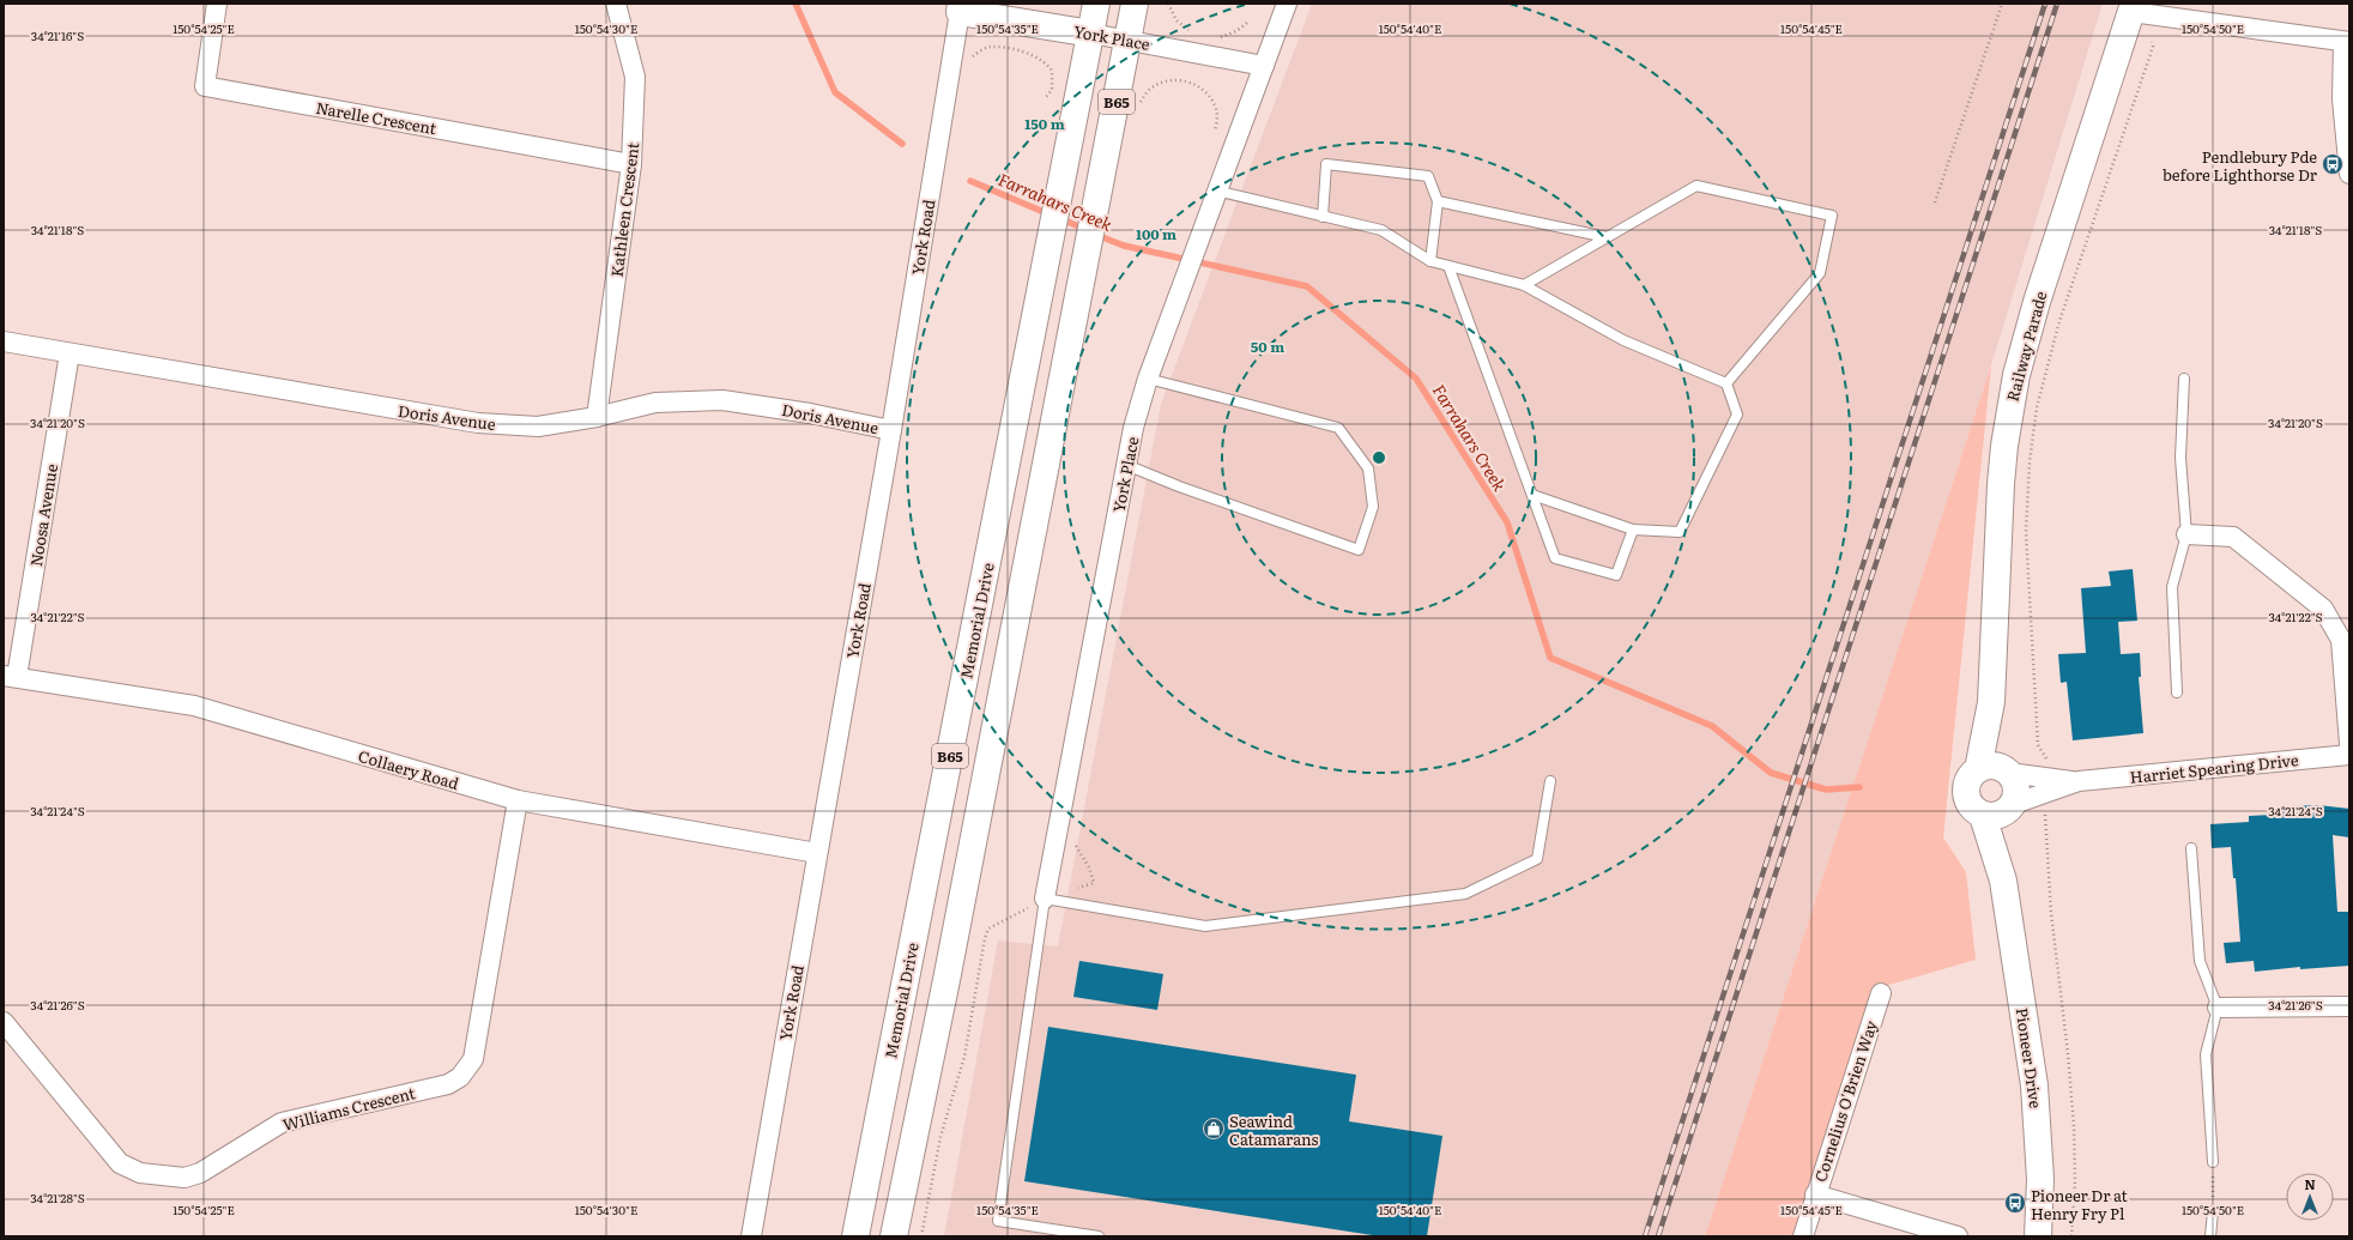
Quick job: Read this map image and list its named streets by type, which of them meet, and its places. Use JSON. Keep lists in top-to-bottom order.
{
  "streets": {
    "main road": [
      "York Place",
      "B65",
      "Railway Parade",
      "Memorial Drive",
      "Pioneer Drive"
    ],
    "street": [
      "Narelle Crescent",
      "Kathleen Crescent",
      "York Road",
      "Doris Avenue",
      "Noosa Avenue",
      "Harriet Spearing Drive",
      "Collaery Road",
      "Cornelius O'Brien Way",
      "Williams Crescent"
    ]
  },
  "crossings": [
    ["York Place", "B65"],
    ["York Place", "York Road"],
    ["York Place", "Memorial Drive"],
    ["Narelle Crescent", "Kathleen Crescent"],
    ["Kathleen Crescent", "Doris Avenue"],
    ["York Road", "Doris Avenue"],
    ["York Road", "Collaery Road"],
    ["Doris Avenue", "Noosa Avenue"],
    ["Noosa Avenue", "Collaery Road"],
    ["Harriet Spearing Drive", "Pioneer Drive"],
    ["Collaery Road", "Williams Crescent"]
  ],
  "water": ["Farrahars Creek"],
  "places": {
    "bus stop": ["Pendlebury Pde before Lighthorse Dr", "Pioneer Dr at Henry Fry Pl"],
    "shop": ["Seawind Catamarans"]
  },
  "north": "top",
  "coordinates": [
    "150°54'25\"E",
    "150°54'30\"E",
    "150°54'35\"E",
    "150°54'40\"E",
    "150°54'45\"E",
    "150°54'50\"E",
    "34°21'16\"S",
    "34°21'18\"S",
    "34°21'20\"S",
    "34°21'22\"S",
    "34°21'24\"S",
    "34°21'26\"S",
    "34°21'28\"S"
  ],
  "rings": ["150 m", "100 m", "50 m"]
}
